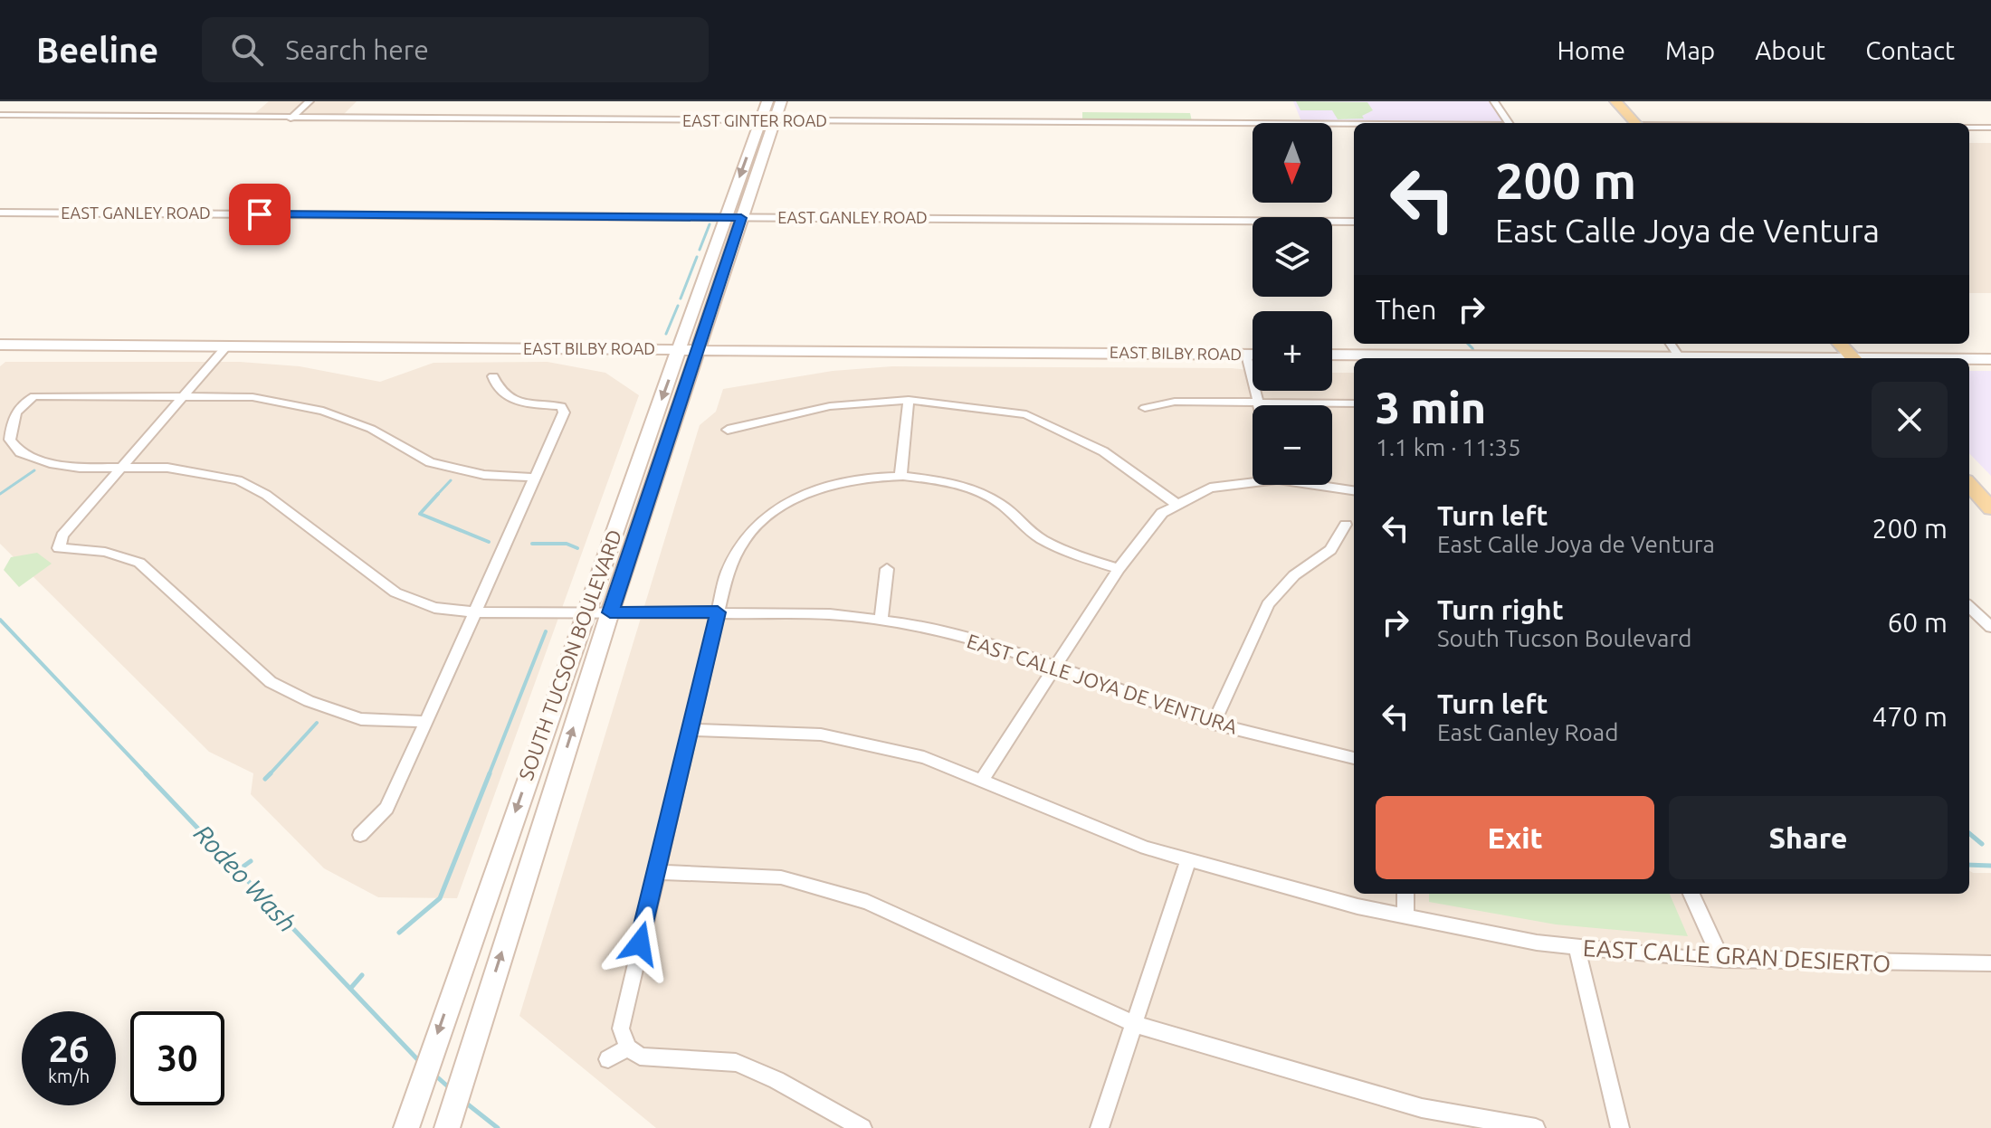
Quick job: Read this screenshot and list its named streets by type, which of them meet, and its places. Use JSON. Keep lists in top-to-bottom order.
{
  "streets": {
    "main road": ["EAST BILBY ROAD", "SOUTH TUCSON BOULEVARD"],
    "street": [
      "EAST GINTER ROAD",
      "EAST GANLEY ROAD",
      "EAST CALLE JOYA DE VENTURA",
      "EAST CALLE GRAN DESIERTO"
    ]
  },
  "crossings": [
    ["EAST GINTER ROAD", "SOUTH TUCSON BOULEVARD"],
    ["EAST GANLEY ROAD", "SOUTH TUCSON BOULEVARD"],
    ["EAST BILBY ROAD", "SOUTH TUCSON BOULEVARD"],
    ["SOUTH TUCSON BOULEVARD", "EAST CALLE JOYA DE VENTURA"]
  ],
  "water": ["Rodeo Wash"],
  "north": "bottom",
  "page": {
    "header": "Beeline",
    "search": "Search here",
    "nav": [
      "Home",
      "Map",
      "About",
      "Contact"
    ],
    "map_buttons": ["+", "−"],
    "turn": ["200 m", "East Calle Joya de Ventura"],
    "then": "Then",
    "heading": ["3 min", "1.1 km · 11:35"],
    "list": [
      {
        "name": "Turn left",
        "note": "East Calle Joya de Ventura",
        "value": "200 m"
      },
      {
        "name": "Turn right",
        "note": "South Tucson Boulevard",
        "value": "60 m"
      },
      {
        "name": "Turn left",
        "note": "East Ganley Road",
        "value": "470 m"
      }
    ],
    "buttons": ["Exit", "Share"],
    "speed": "26 km/h",
    "limit": "30"
  }
}
